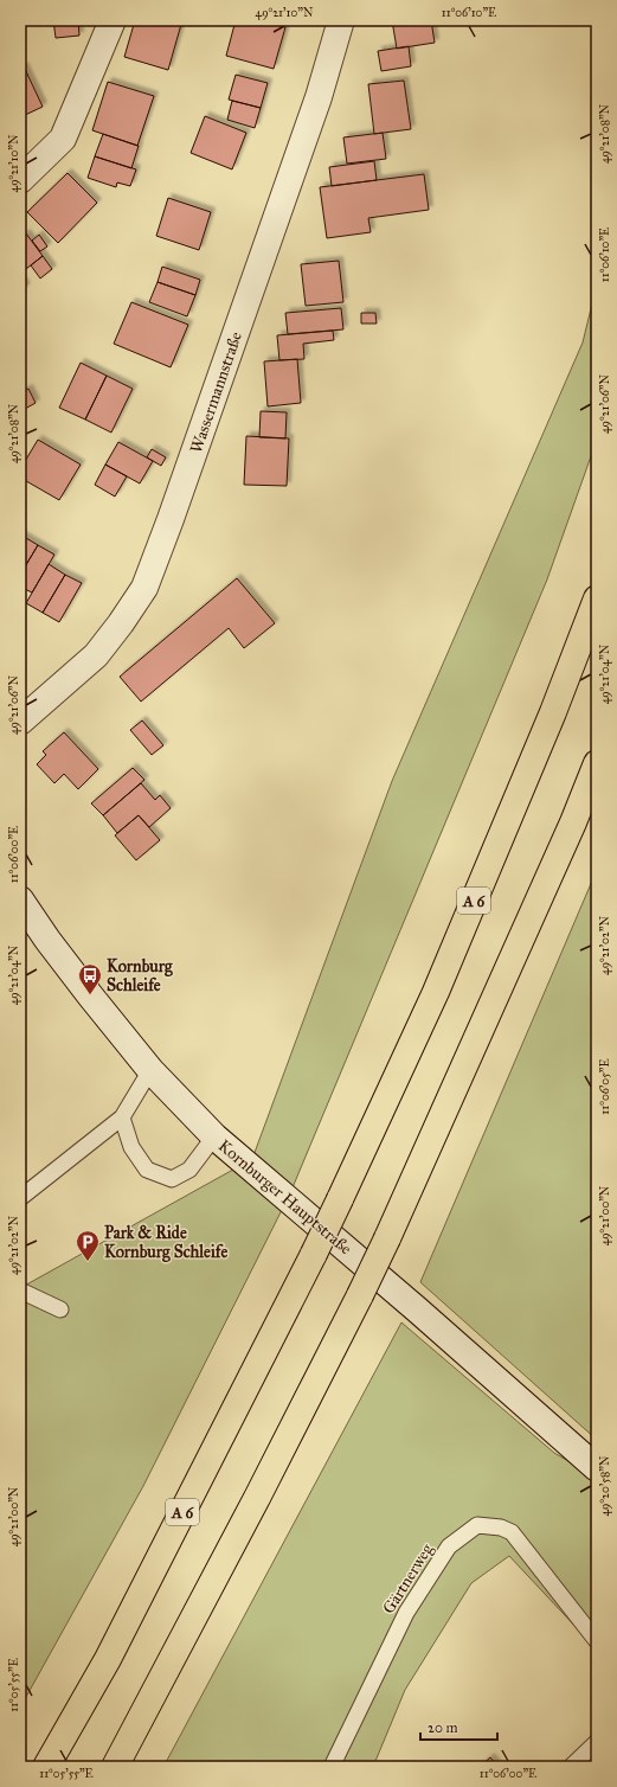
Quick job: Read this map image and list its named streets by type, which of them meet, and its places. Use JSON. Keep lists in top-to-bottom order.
{
  "streets": {
    "highway": ["A 6"],
    "street": ["Wassermannstraße", "Kornburger Hauptstraße"],
    "lane": ["Gärtnerweg"]
  },
  "places": {
    "bus stop": ["Kornburg Schleife"],
    "parking": ["Park & Ride Kornburg Schleife"]
  },
  "scale_bar": "20 m",
  "coordinates": [
    "49°21'10\"N",
    "11°06'10\"E",
    "49°21'08\"N",
    "49°21'06\"N",
    "49°21'04\"N",
    "11°06'00\"E",
    "49°21'02\"N",
    "11°06'05\"E",
    "49°21'00\"N",
    "49°20'58\"N",
    "11°05'55\"E"
  ]
}
